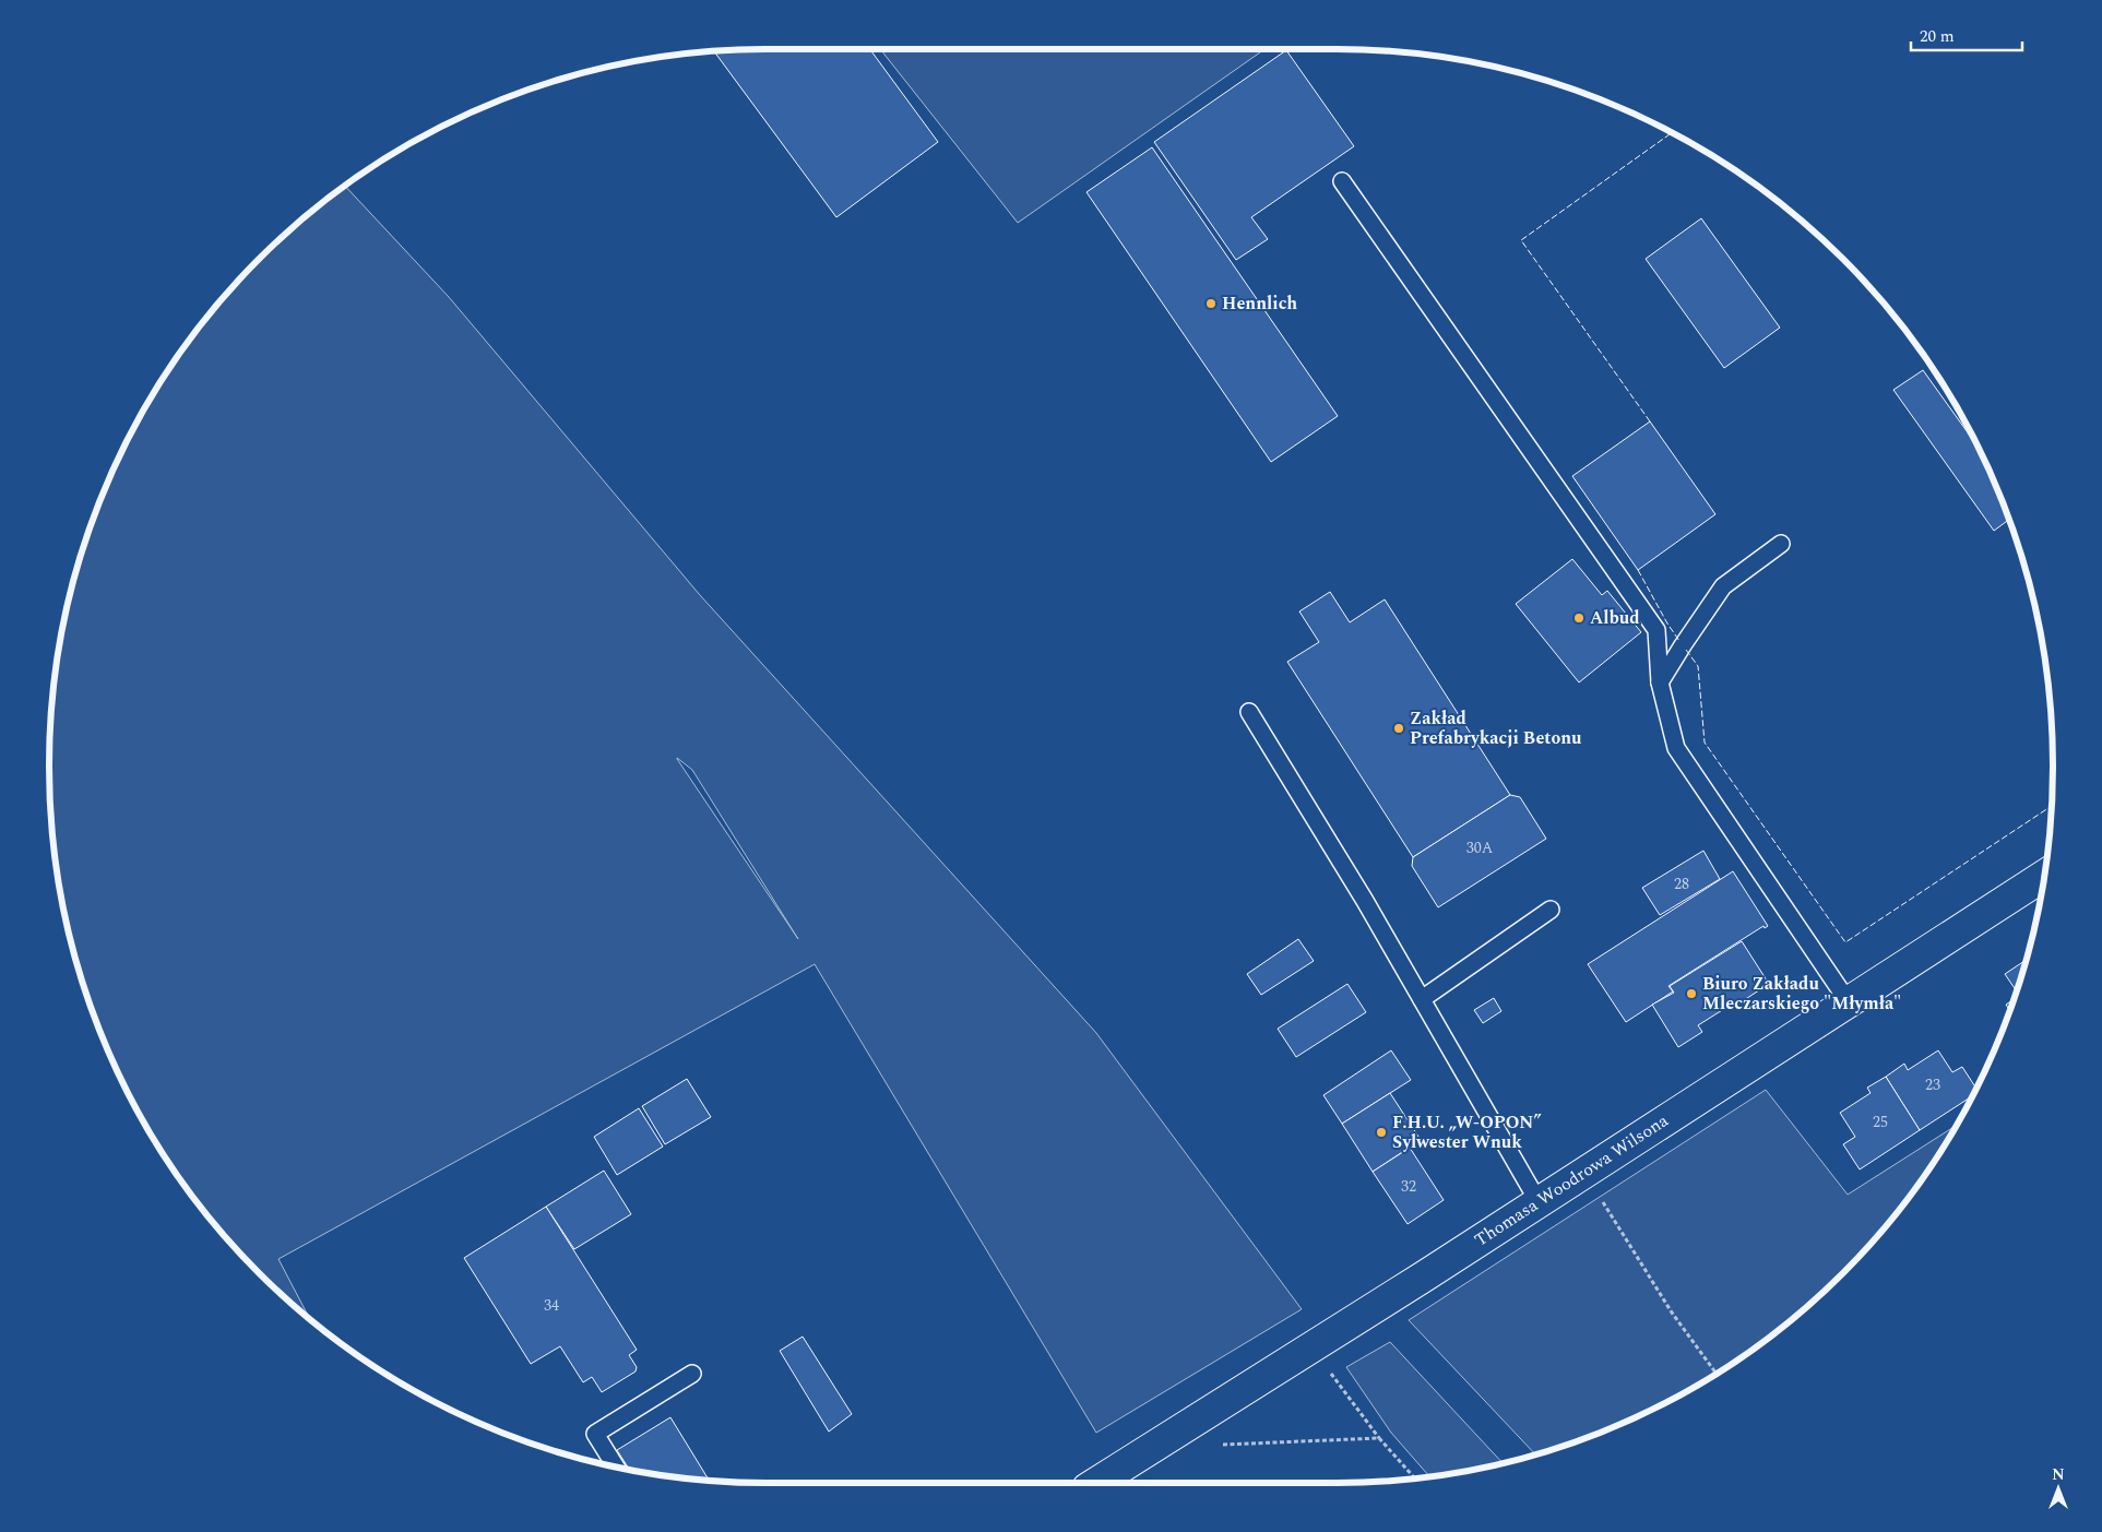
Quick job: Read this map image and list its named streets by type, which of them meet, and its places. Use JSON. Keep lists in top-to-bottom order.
{
  "streets": {
    "street": ["Thomasa Woodrowa Wilsona"]
  },
  "places": [
    "Hennlich",
    "Albud",
    "Zakład Prefabrykacji Betonu",
    "Biuro Zakładu Mleczarskiego \"Młymła\"",
    "F.H.U. „W-OPON” Sylwester Wnuk"
  ],
  "house_numbers": [
    "30A",
    "28",
    "23",
    "25",
    "32",
    "34"
  ],
  "scale_bar": "20 m",
  "north": "top"
}
